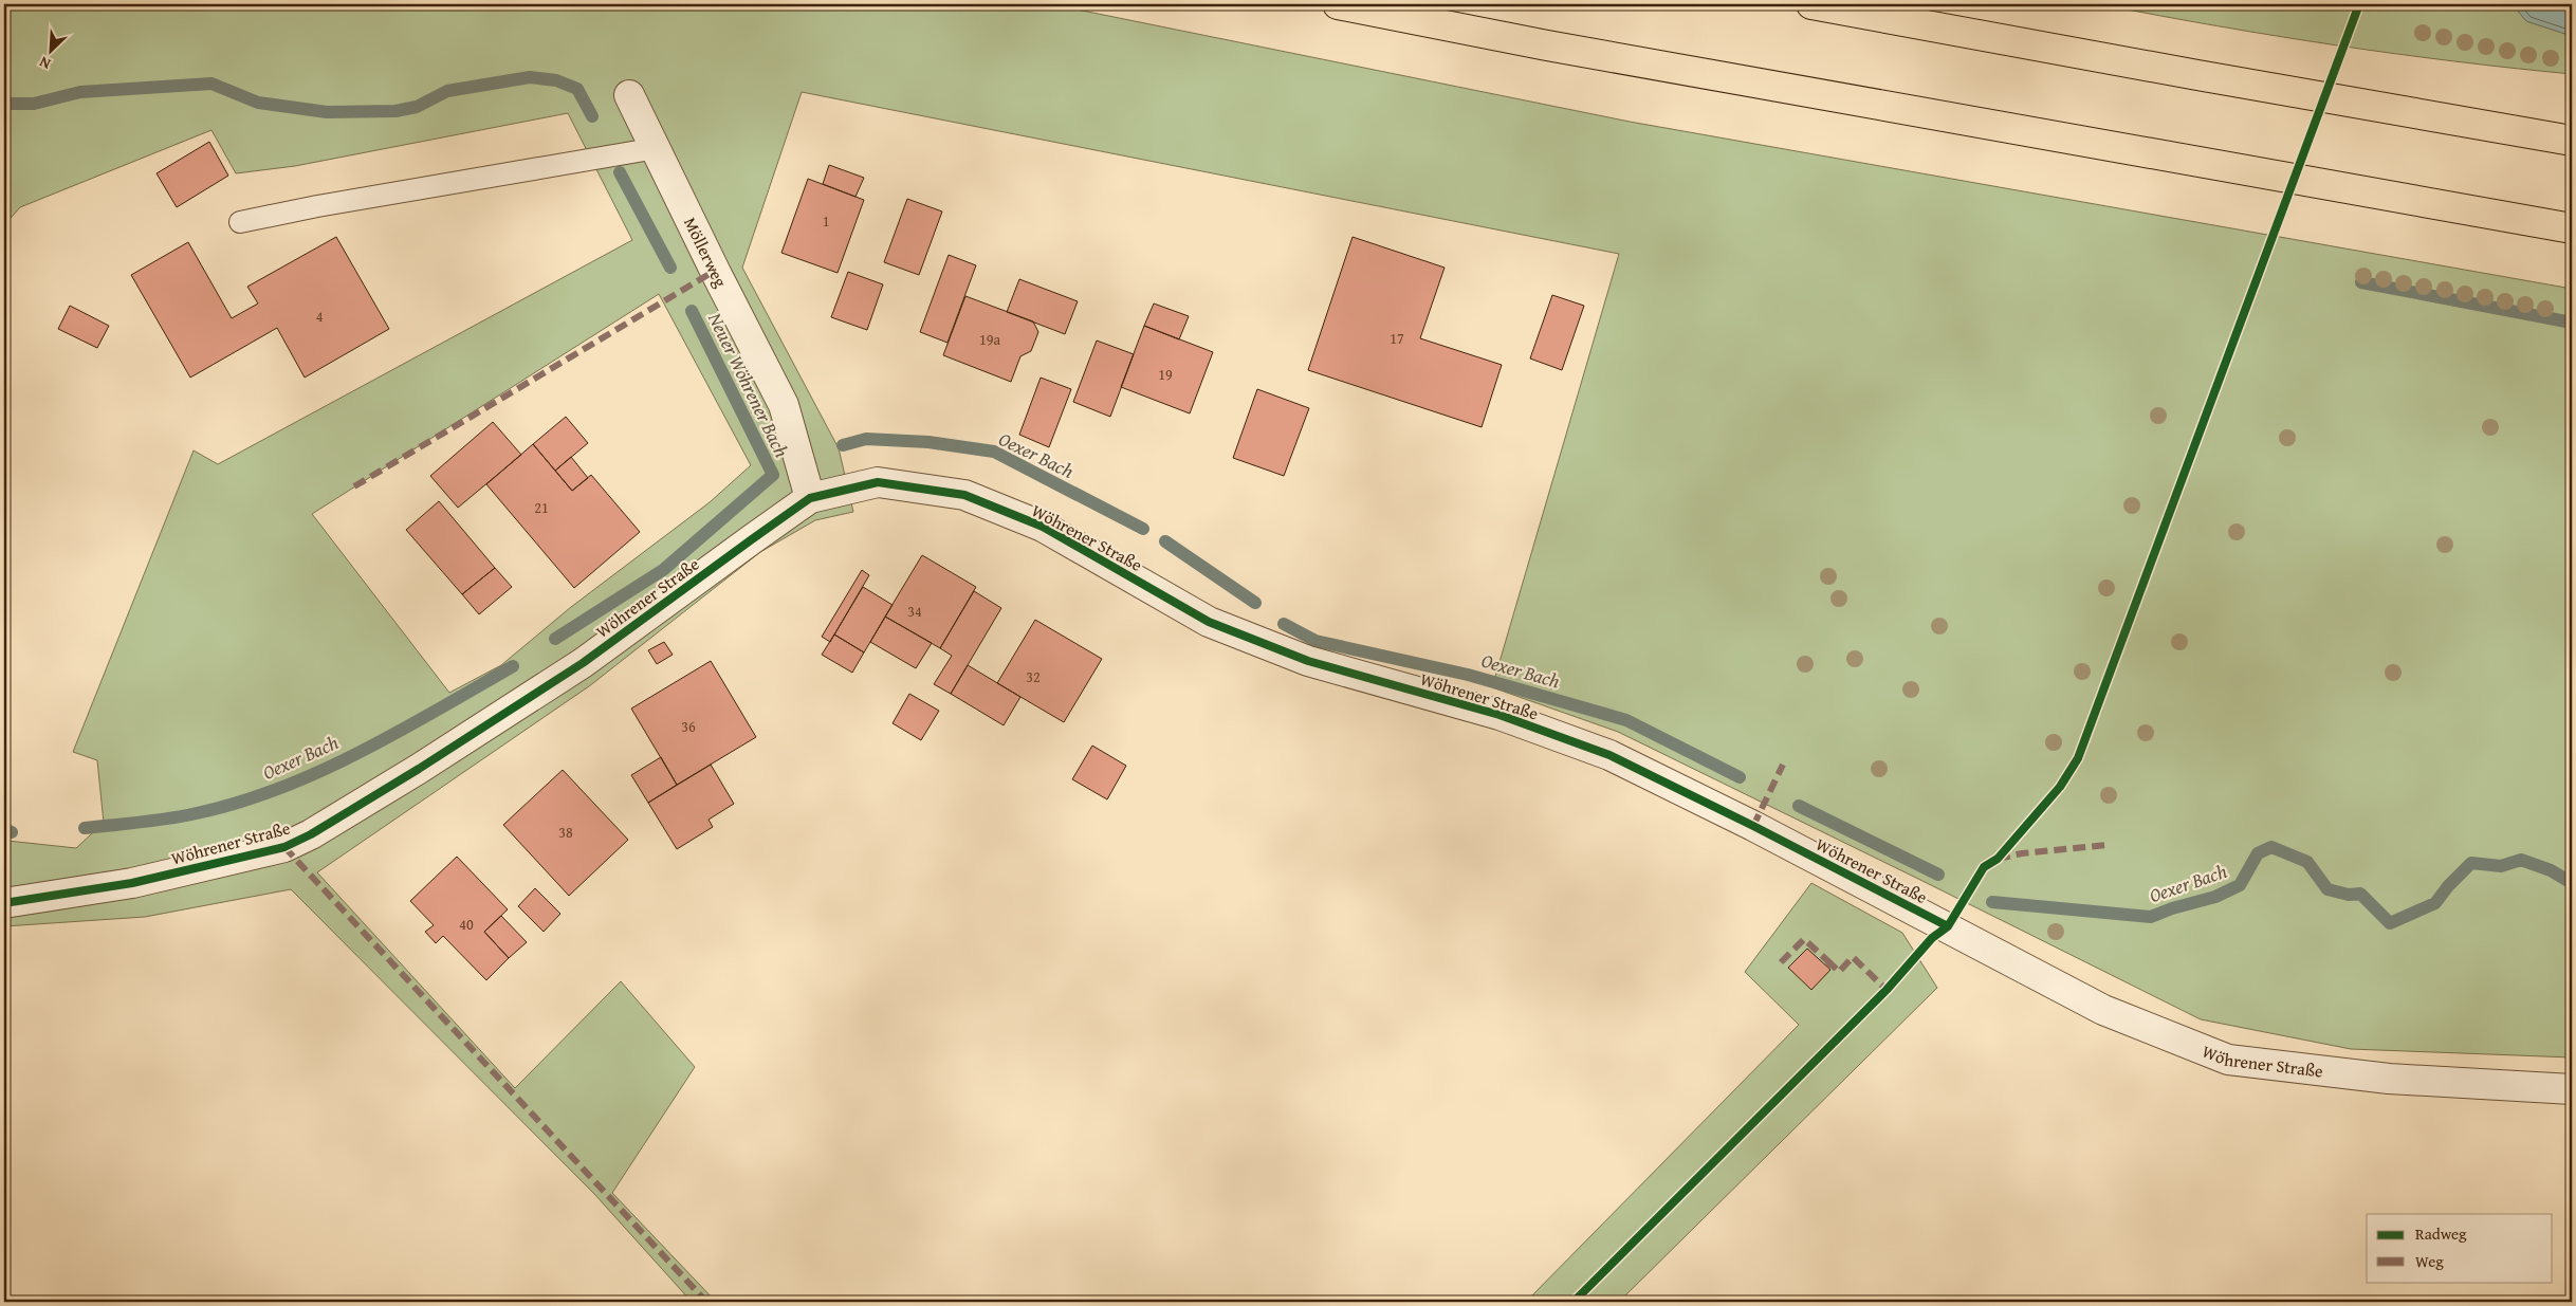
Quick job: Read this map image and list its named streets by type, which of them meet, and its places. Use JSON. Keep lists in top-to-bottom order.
{
  "streets": {
    "street": ["Möllerweg", "Wöhrener Straße"]
  },
  "crossings": [
    ["Möllerweg", "Wöhrener Straße"]
  ],
  "water": ["Neuer Wöhrener Bach", "Oexer Bach"],
  "house_numbers": [
    "1",
    "4",
    "17",
    "19a",
    "19",
    "21",
    "34",
    "32",
    "36",
    "38",
    "40"
  ],
  "legend": ["Radweg", "Weg"],
  "north": "bottom left"
}
